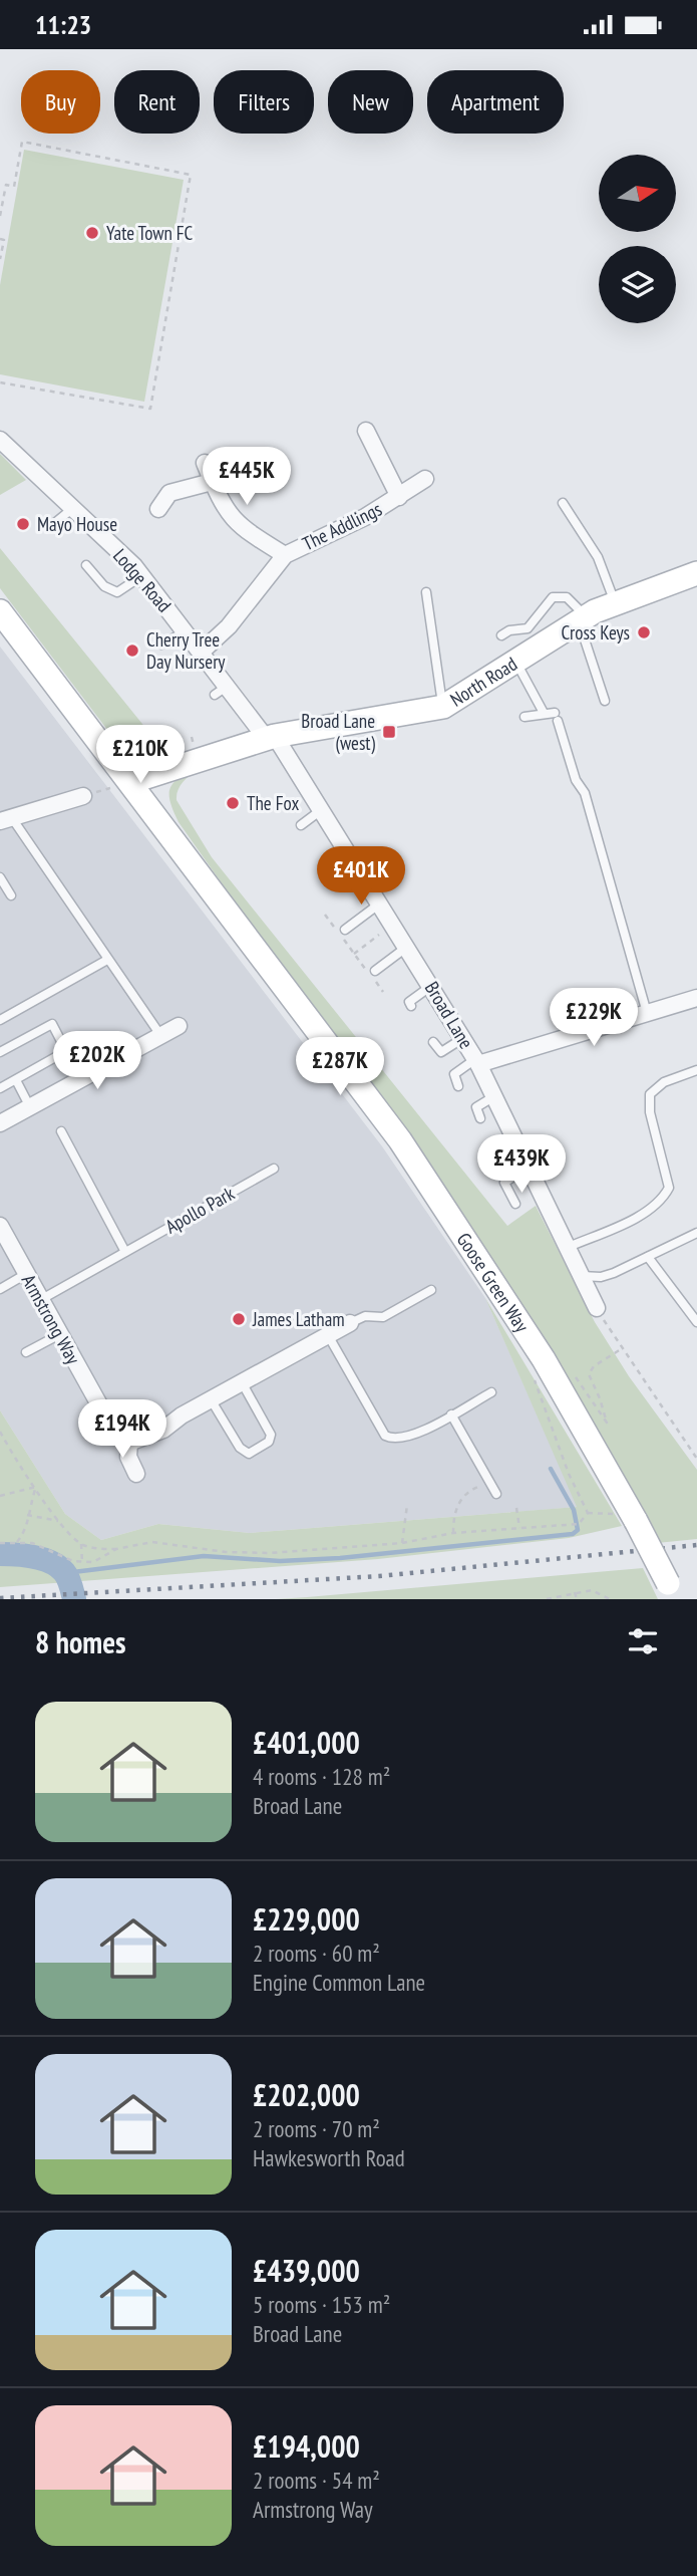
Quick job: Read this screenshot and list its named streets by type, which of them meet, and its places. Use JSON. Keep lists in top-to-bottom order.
{
  "streets": {
    "main road": ["North Road", "Goose Green Way"],
    "street": [
      "The Addlings",
      "Lodge Road",
      "Broad Lane",
      "Armstrong Way"
    ],
    "lane": ["Apollo Park"]
  },
  "crossings": [
    ["The Addlings", "Lodge Road"],
    ["Lodge Road", "North Road"],
    ["Lodge Road", "Broad Lane"],
    ["North Road", "Broad Lane"],
    ["North Road", "Goose Green Way"],
    ["Apollo Park", "Armstrong Way"]
  ],
  "places": {
    "other": [
      "Yate Town FC",
      "Mayo House",
      "Cross Keys",
      "Cherry Tree Day Nursery",
      "The Fox",
      "James Latham"
    ],
    "transit": ["Broad Lane (west)"]
  },
  "north": "right",
  "page": {
    "status": "11:23",
    "chip": [
      "Buy",
      "Rent",
      "Filters",
      "New",
      "Apartment"
    ],
    "price": [
      "£445K",
      "£210K",
      "£401K",
      "£229K",
      "£202K",
      "£287K",
      "£439K",
      "£194K"
    ],
    "heading": "8 homes",
    "list": [
      {
        "name": "£401,000",
        "note": "4 rooms · 128 m² · Broad Lane"
      },
      {
        "name": "£229,000",
        "note": "2 rooms · 60 m² · Engine Common Lane"
      },
      {
        "name": "£202,000",
        "note": "2 rooms · 70 m² · Hawkesworth Road"
      },
      {
        "name": "£439,000",
        "note": "5 rooms · 153 m² · Broad Lane"
      },
      {
        "name": "£194,000",
        "note": "2 rooms · 54 m² · Armstrong Way"
      }
    ]
  }
}
